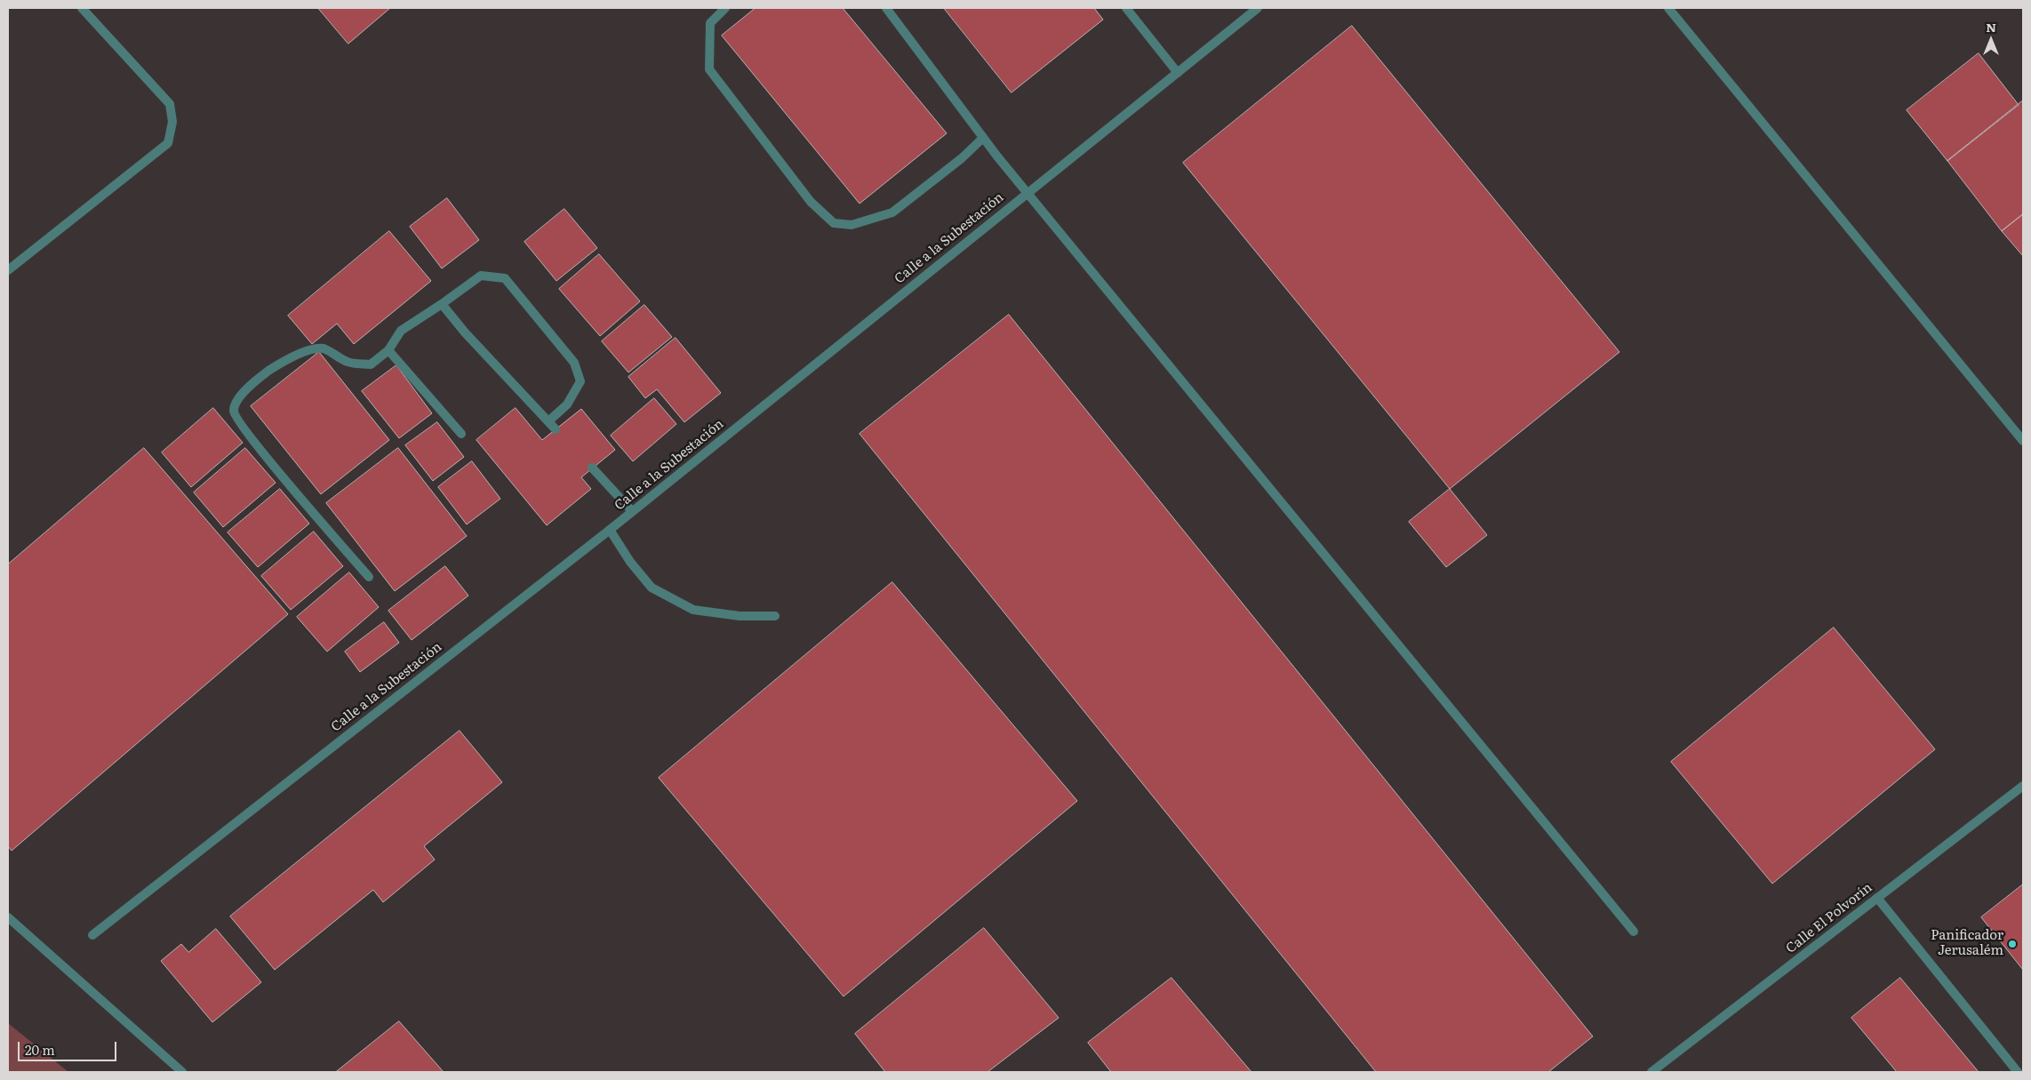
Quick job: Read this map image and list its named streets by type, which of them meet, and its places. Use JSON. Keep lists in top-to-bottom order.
{
  "streets": {
    "street": ["Calle a la Subestación", "Calle El Polvorín"]
  },
  "places": ["Panificador Jerusalém"],
  "scale_bar": "20 m",
  "north": "top"
}
